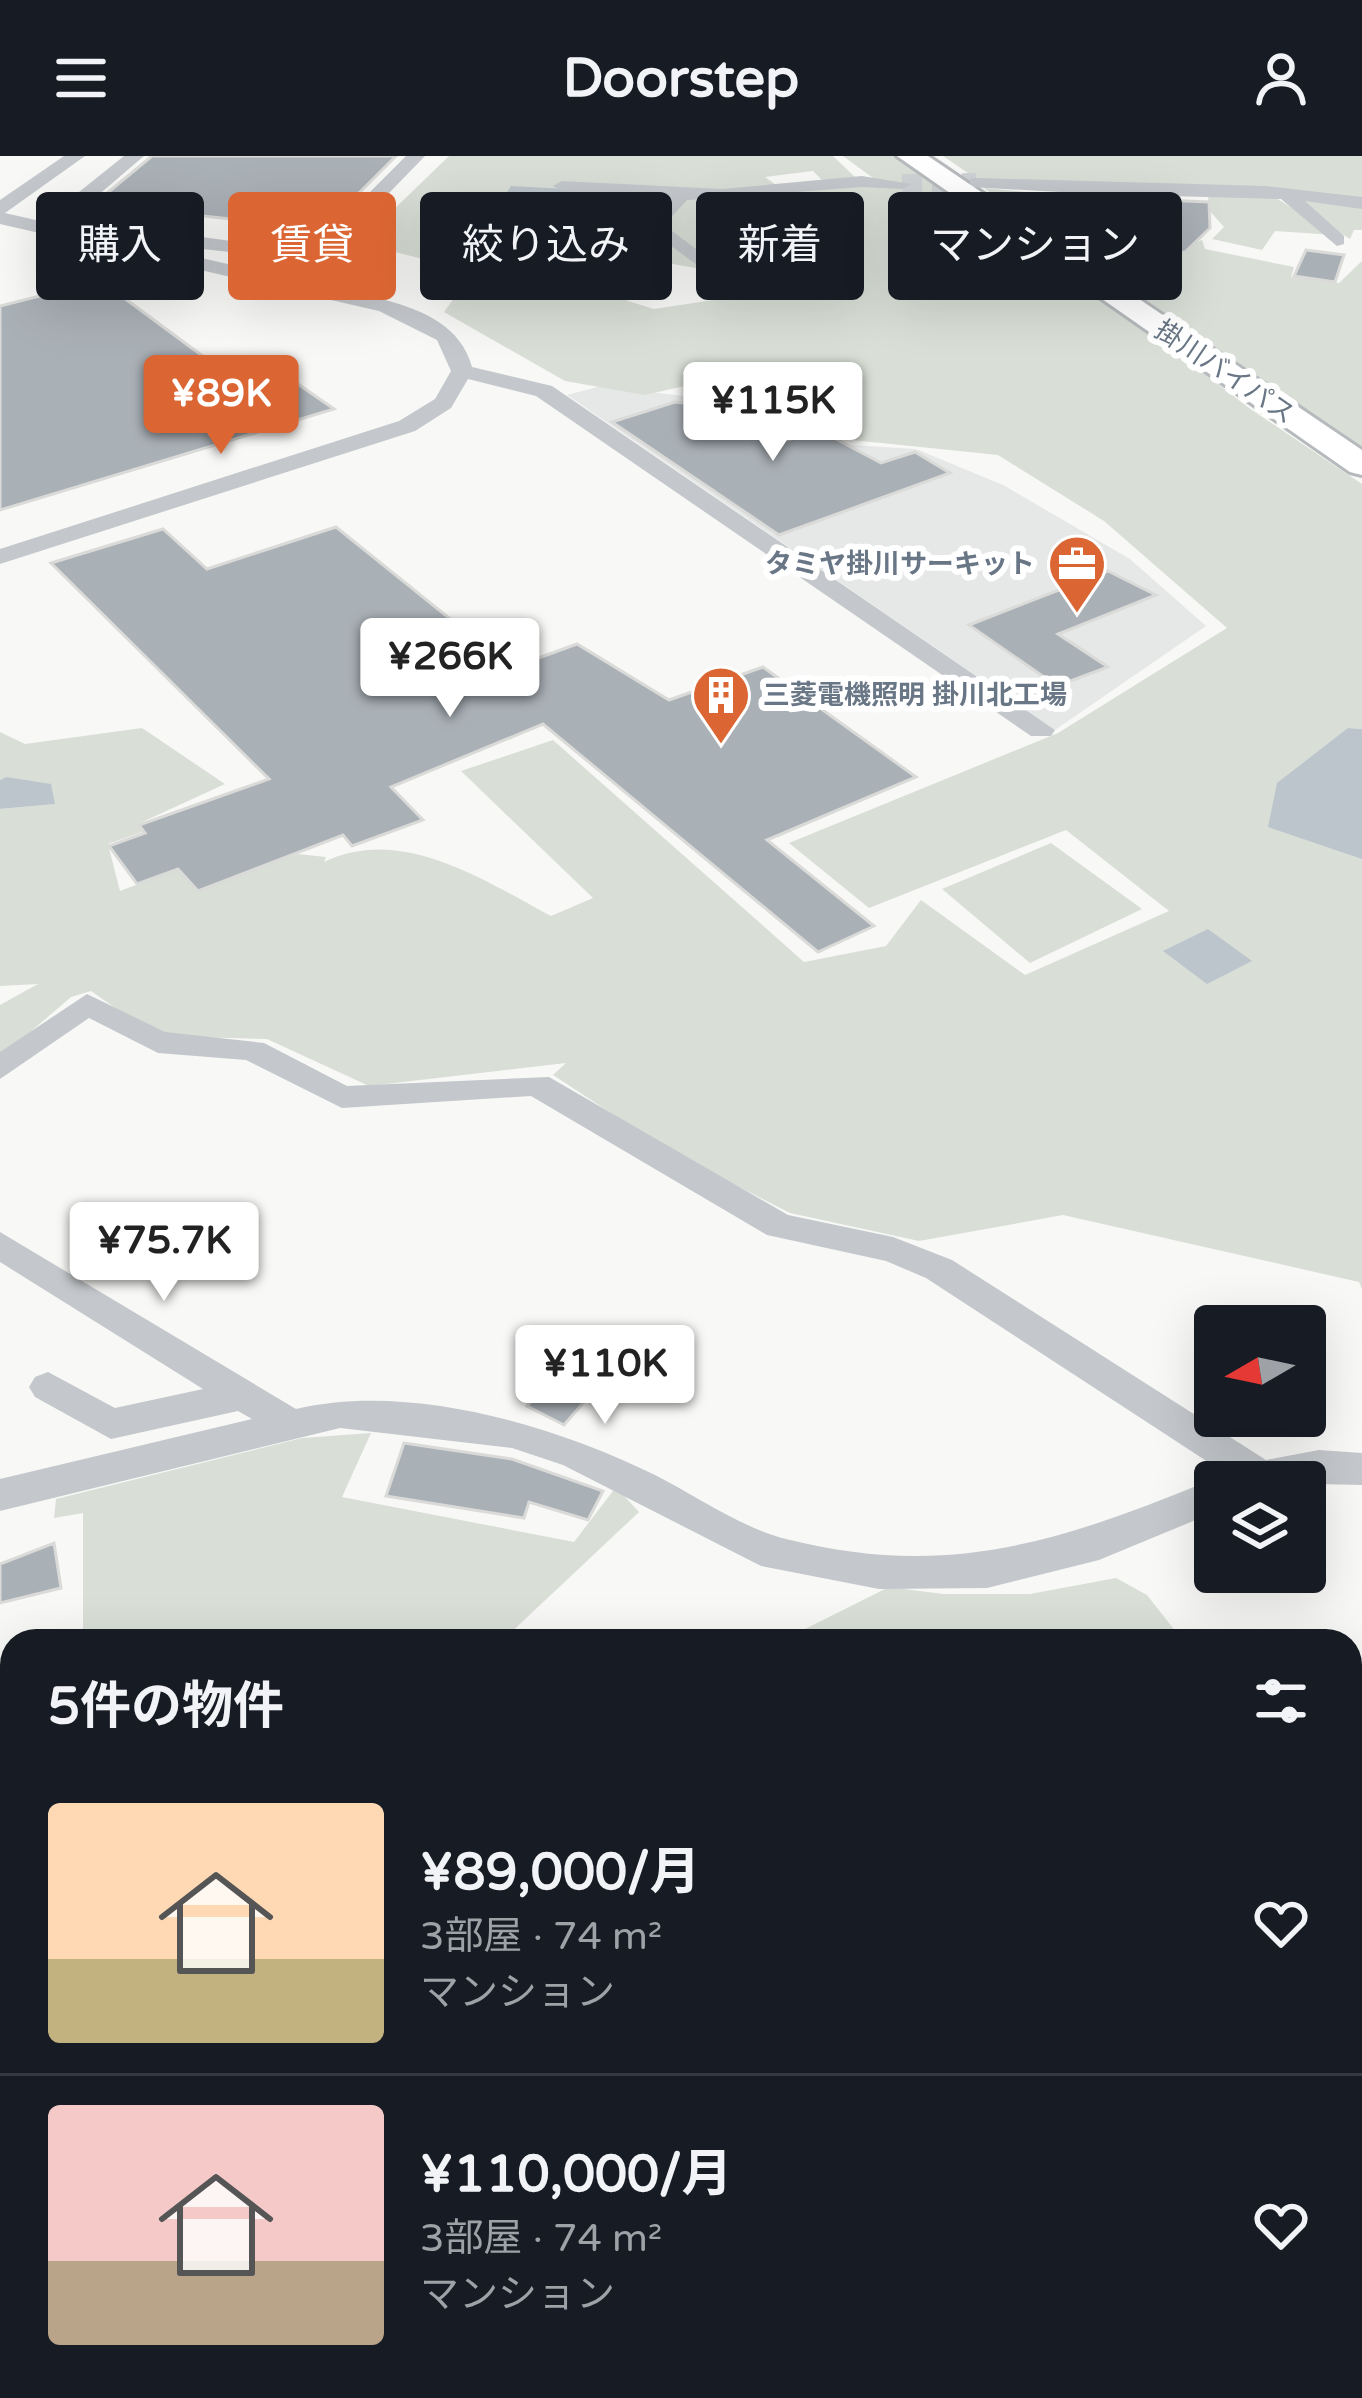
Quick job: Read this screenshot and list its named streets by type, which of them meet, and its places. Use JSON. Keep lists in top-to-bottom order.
{
  "streets": {
    "highway": ["掛川バイパス"]
  },
  "places": {
    "office": ["タミヤ掛川サーキット"],
    "building": ["三菱電機照明 掛川北工場"]
  },
  "north": "left",
  "page": {
    "header": "Doorstep",
    "chip": [
      "購入",
      "賃貸",
      "絞り込み",
      "新着",
      "マンション"
    ],
    "price": [
      "¥89K",
      "¥115K",
      "¥266K",
      "¥75.7K",
      "¥110K"
    ],
    "heading": "5件の物件",
    "list": [
      {
        "name": "¥89,000/月",
        "note": "3部屋 · 74 m² · マンション"
      },
      {
        "name": "¥110,000/月",
        "note": "3部屋 · 74 m² · マンション"
      }
    ]
  }
}
